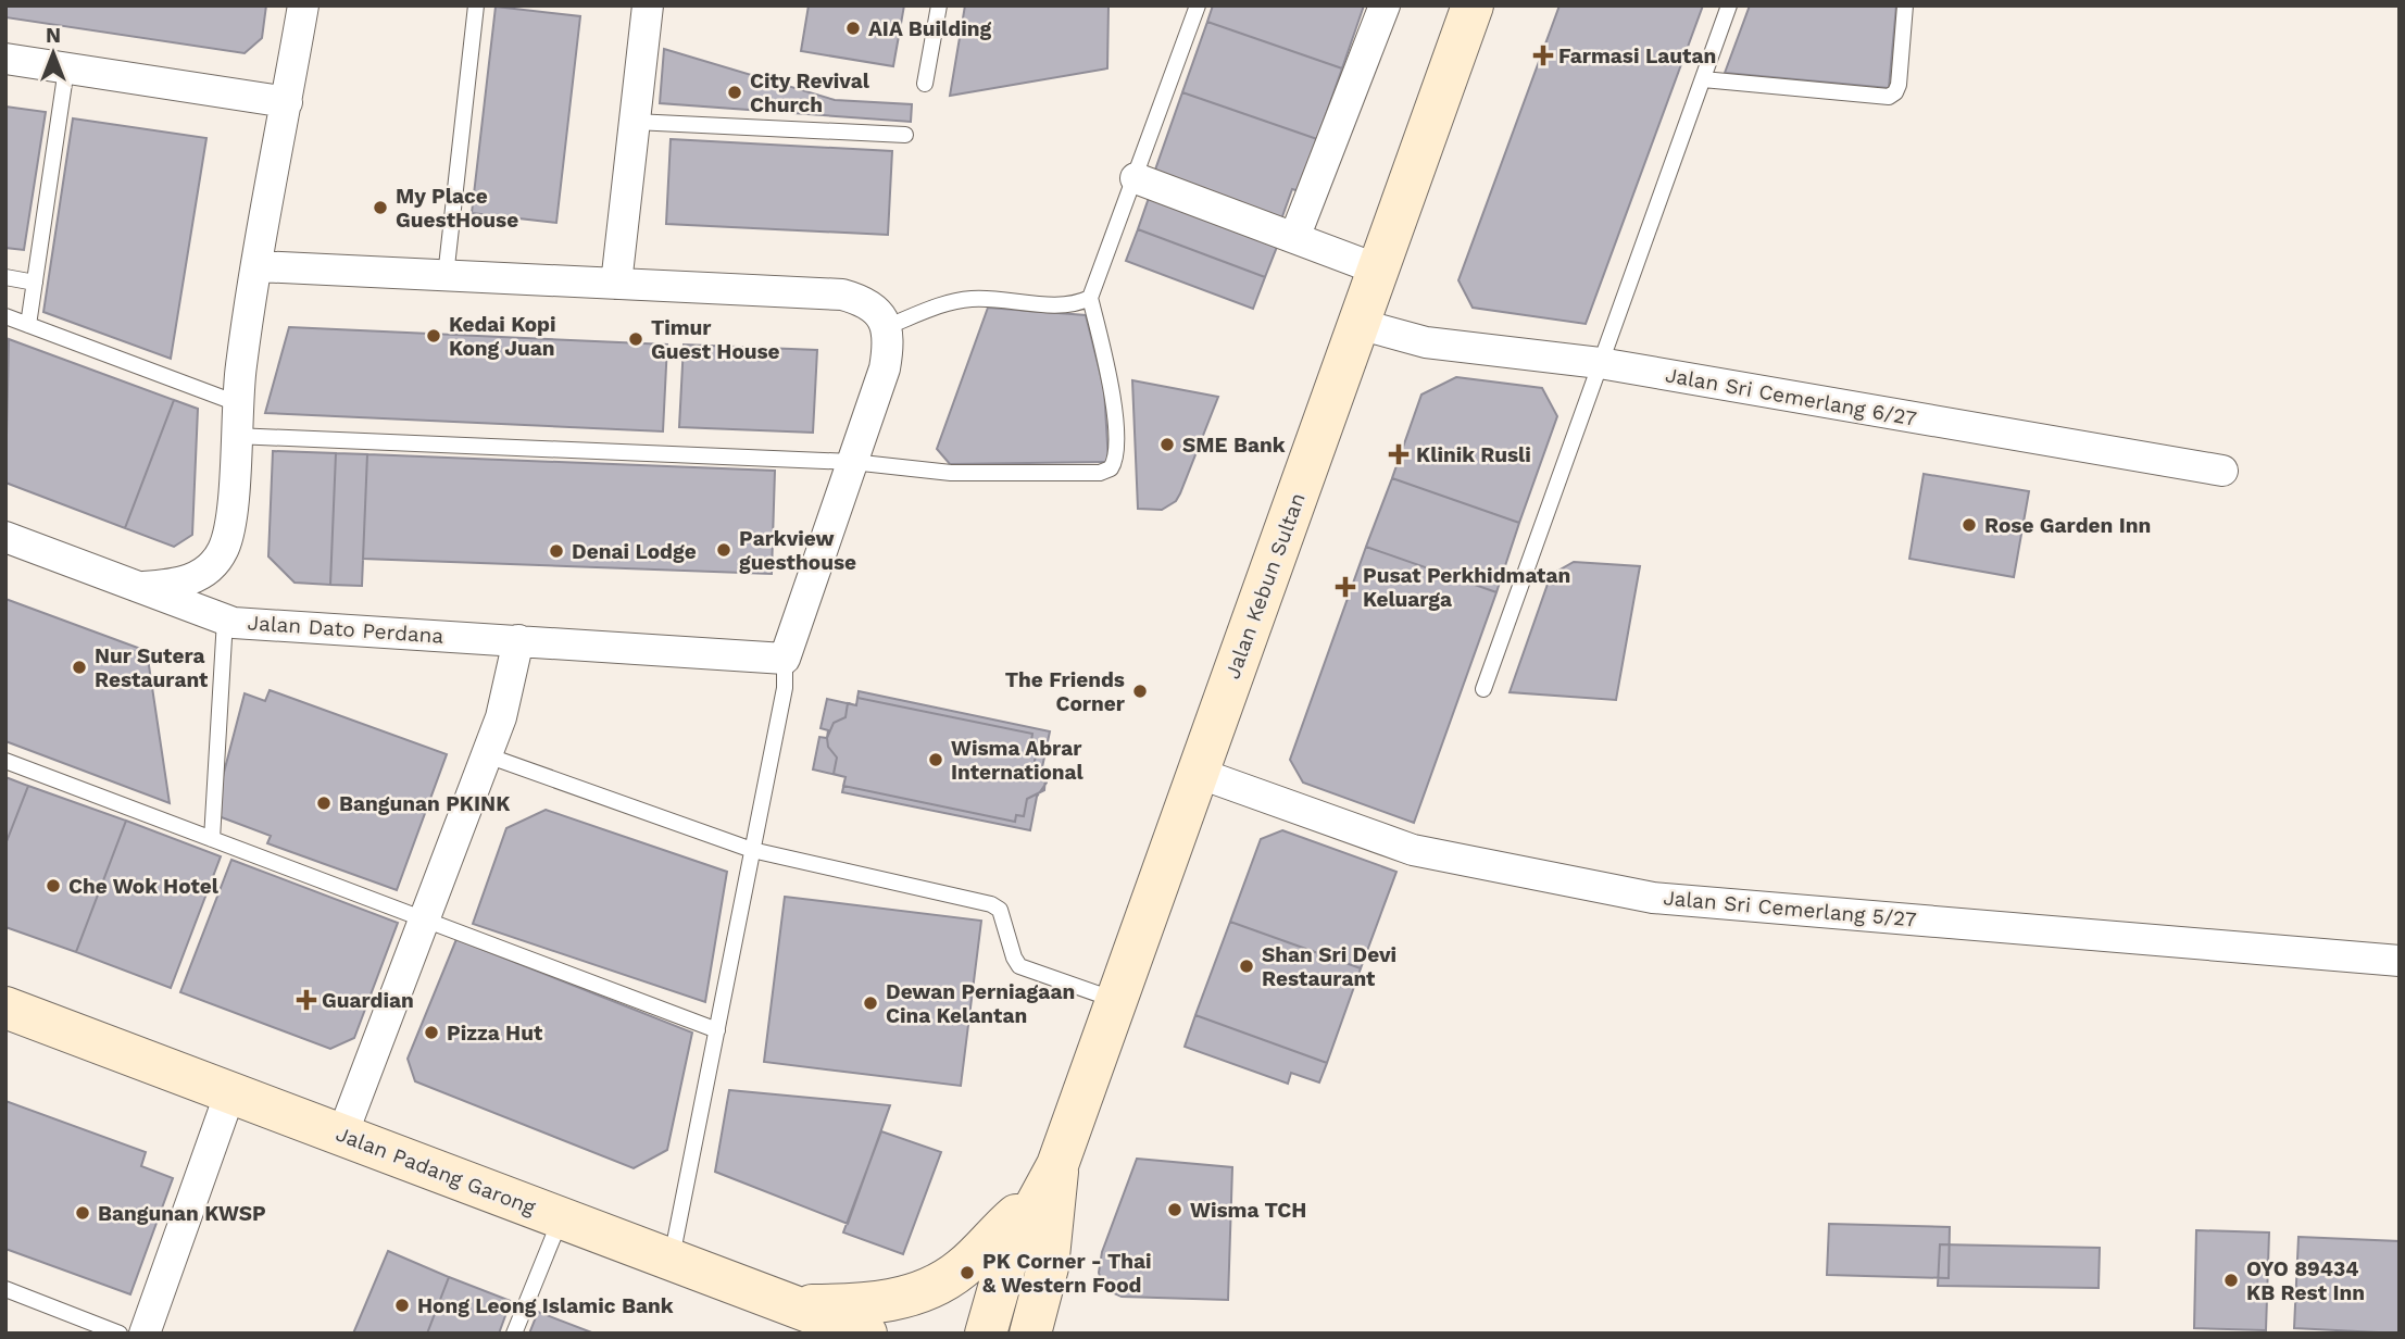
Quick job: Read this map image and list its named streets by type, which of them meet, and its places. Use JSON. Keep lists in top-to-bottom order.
{
  "streets": {
    "main road": ["Jalan Kebun Sultan", "Jalan Padang Garong"],
    "street": ["Jalan Sri Cemerlang 6/27", "Jalan Dato Perdana", "Jalan Sri Cemerlang 5/27"]
  },
  "crossings": [
    ["Jalan Sri Cemerlang 6/27", "Jalan Kebun Sultan"],
    ["Jalan Kebun Sultan", "Jalan Sri Cemerlang 5/27"]
  ],
  "places": {
    "other": [
      "AIA Building",
      "City Revival Church",
      "My Place GuestHouse",
      "Kedai Kopi Kong Juan",
      "Timur Guest House",
      "SME Bank",
      "Rose Garden Inn",
      "Parkview guesthouse",
      "Denai Lodge",
      "Nur Sutera Restaurant",
      "The Friends Corner",
      "Wisma Abrar International",
      "Bangunan PKINK",
      "Che Wok Hotel",
      "Shan Sri Devi Restaurant",
      "Dewan Perniagaan Cina Kelantan",
      "Pizza Hut",
      "Wisma TCH",
      "Bangunan KWSP",
      "PK Corner - Thai & Western Food",
      "OYO 89434 KB Rest Inn",
      "Hong Leong Islamic Bank"
    ],
    "health": [
      "Farmasi Lautan",
      "Klinik Rusli",
      "Pusat Perkhidmatan Keluarga",
      "Guardian"
    ]
  },
  "north": "top"
}
